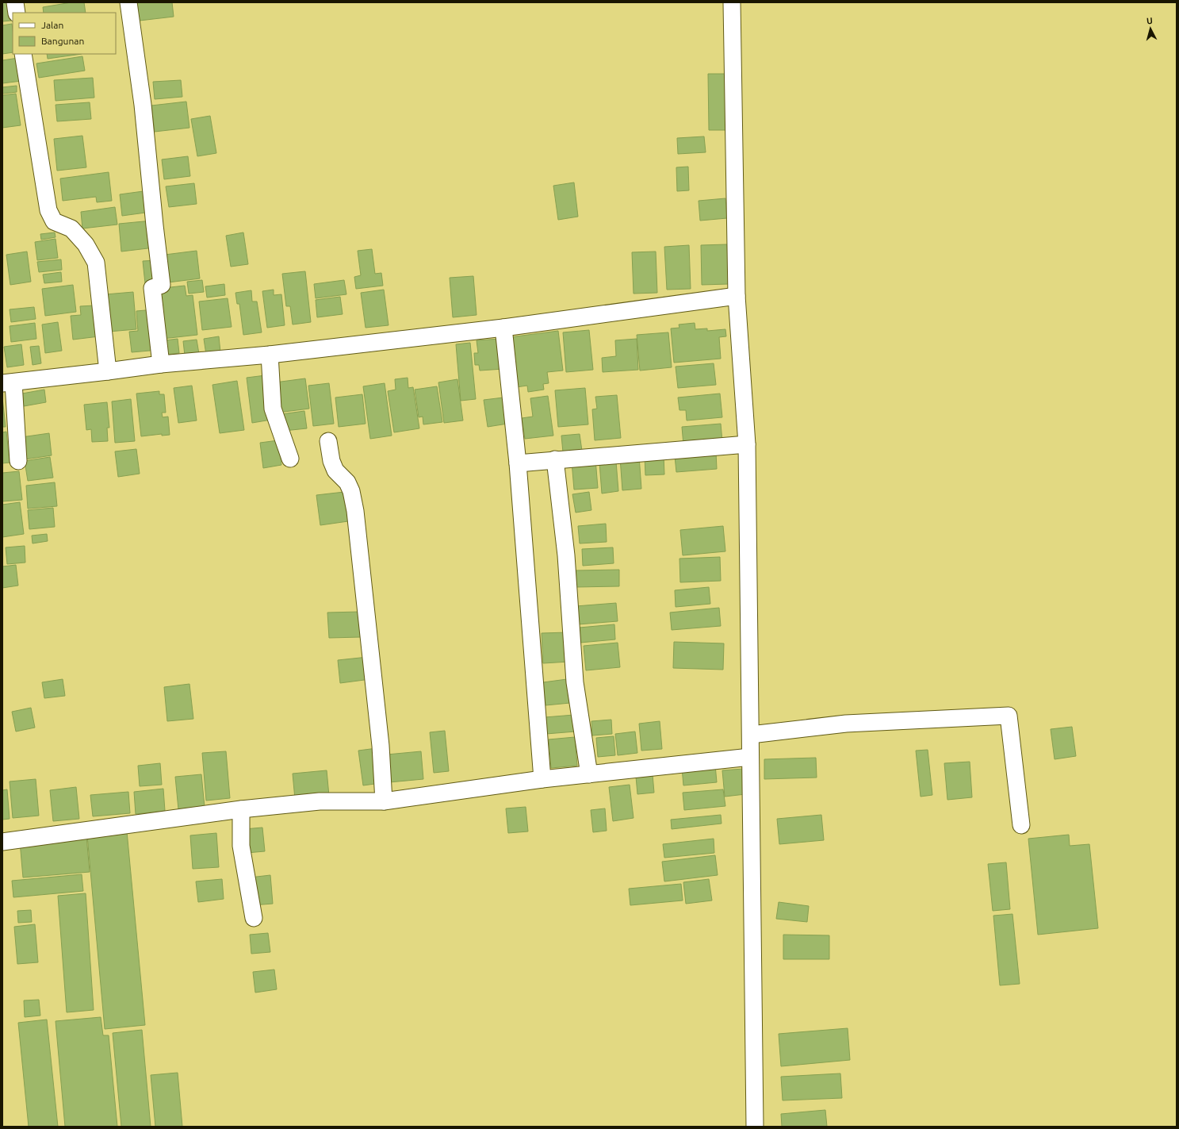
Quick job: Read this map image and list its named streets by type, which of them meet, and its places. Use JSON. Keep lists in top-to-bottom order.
{
  "legend": ["Jalan", "Bangunan"],
  "north": "top"
}
